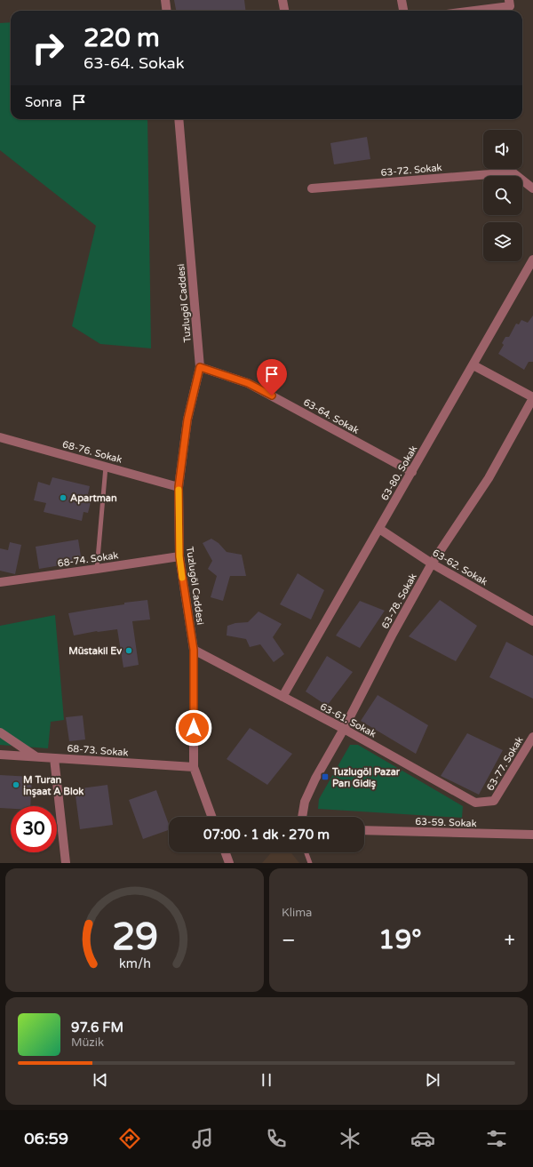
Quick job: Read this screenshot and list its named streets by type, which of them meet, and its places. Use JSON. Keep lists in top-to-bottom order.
{
  "streets": {
    "street": [
      "63-72. Sokak",
      "Tuzlugöl Caddesi",
      "63-64. Sokak",
      "68-76. Sokak",
      "63-80. Sokak",
      "68-74. Sokak",
      "63-62. Sokak",
      "63-78. Sokak",
      "63-61. Sokak",
      "68-73. Sokak",
      "63-77. Sokak",
      "63-59. Sokak"
    ]
  },
  "crossings": [
    ["Tuzlugöl Caddesi", "63-64. Sokak"],
    ["Tuzlugöl Caddesi", "68-76. Sokak"],
    ["Tuzlugöl Caddesi", "68-74. Sokak"],
    ["Tuzlugöl Caddesi", "63-61. Sokak"],
    ["Tuzlugöl Caddesi", "68-73. Sokak"],
    ["63-64. Sokak", "63-80. Sokak"],
    ["63-80. Sokak", "63-62. Sokak"],
    ["63-80. Sokak", "63-61. Sokak"],
    ["63-62. Sokak", "63-78. Sokak"],
    ["63-78. Sokak", "63-61. Sokak"],
    ["63-61. Sokak", "63-77. Sokak"]
  ],
  "places": {
    "other": ["Apartman", "Müstakil Ev", "M Turan İnşaat A Blok"],
    "transit": ["Tuzlugöl Pazar Parı Gidiş"]
  },
  "page": {
    "turn": ["220 m", "63-64. Sokak"],
    "then": "Sonra",
    "limit": "30",
    "trip": "07:00 · 1 dk · 270 m",
    "tile": "Klima",
    "heat": ["−", "19°", "+"],
    "song": ["97.6 FM", "Müzik"],
    "tabs": "06:59",
    "gauge": ["29", "km/h"]
  }
}
